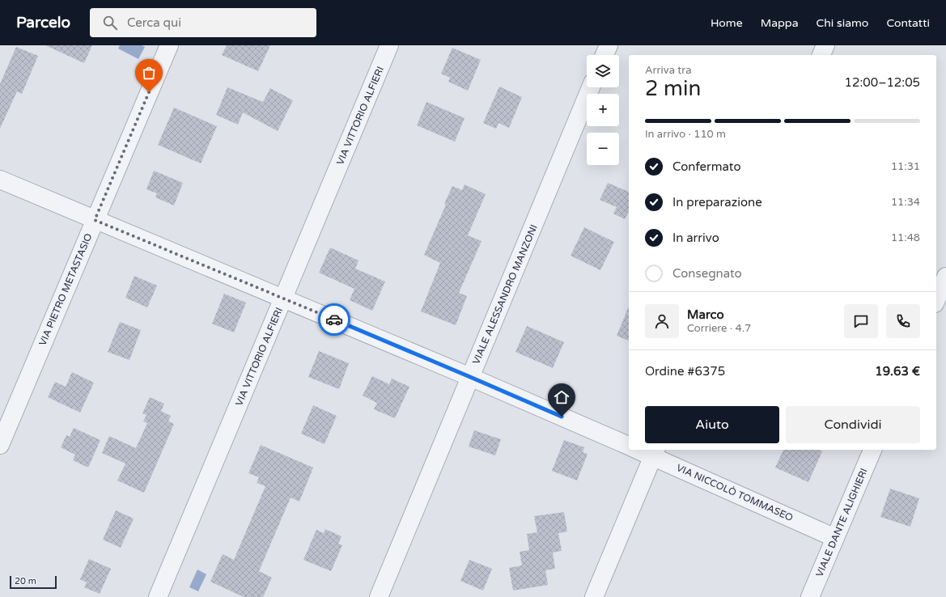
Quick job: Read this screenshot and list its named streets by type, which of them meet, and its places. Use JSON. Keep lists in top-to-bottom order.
{
  "streets": {
    "street": [
      "VIA VITTORIO ALFIERI",
      "VIA PIETRO METASTASIO",
      "VIALE ALESSANDRO MANZONI",
      "VIA NICCOLÒ TOMMASEO",
      "VIALE DANTE ALIGHIERI"
    ]
  },
  "crossings": [
    ["VIA NICCOLÒ TOMMASEO", "VIALE DANTE ALIGHIERI"]
  ],
  "scale_bar": "20 m",
  "page": {
    "header": "Parcelo",
    "search": "Cerca qui",
    "nav": [
      "Home",
      "Mappa",
      "Chi siamo",
      "Contatti"
    ],
    "map_buttons": ["+", "−"],
    "heading": ["2 min", "Arriva tra", "12:00–12:05"],
    "panel": [
      "Marco",
      "Corriere · 4.7",
      "Ordine #6375",
      "19.63 €"
    ],
    "bar": "In arrivo · 110 m",
    "list": [
      ["Confermato", "11:31"],
      ["In preparazione", "11:34"],
      ["In arrivo", "11:48"],
      "Consegnato"
    ],
    "buttons": ["Aiuto", "Condividi"],
    "scale": "20 m"
  }
}
